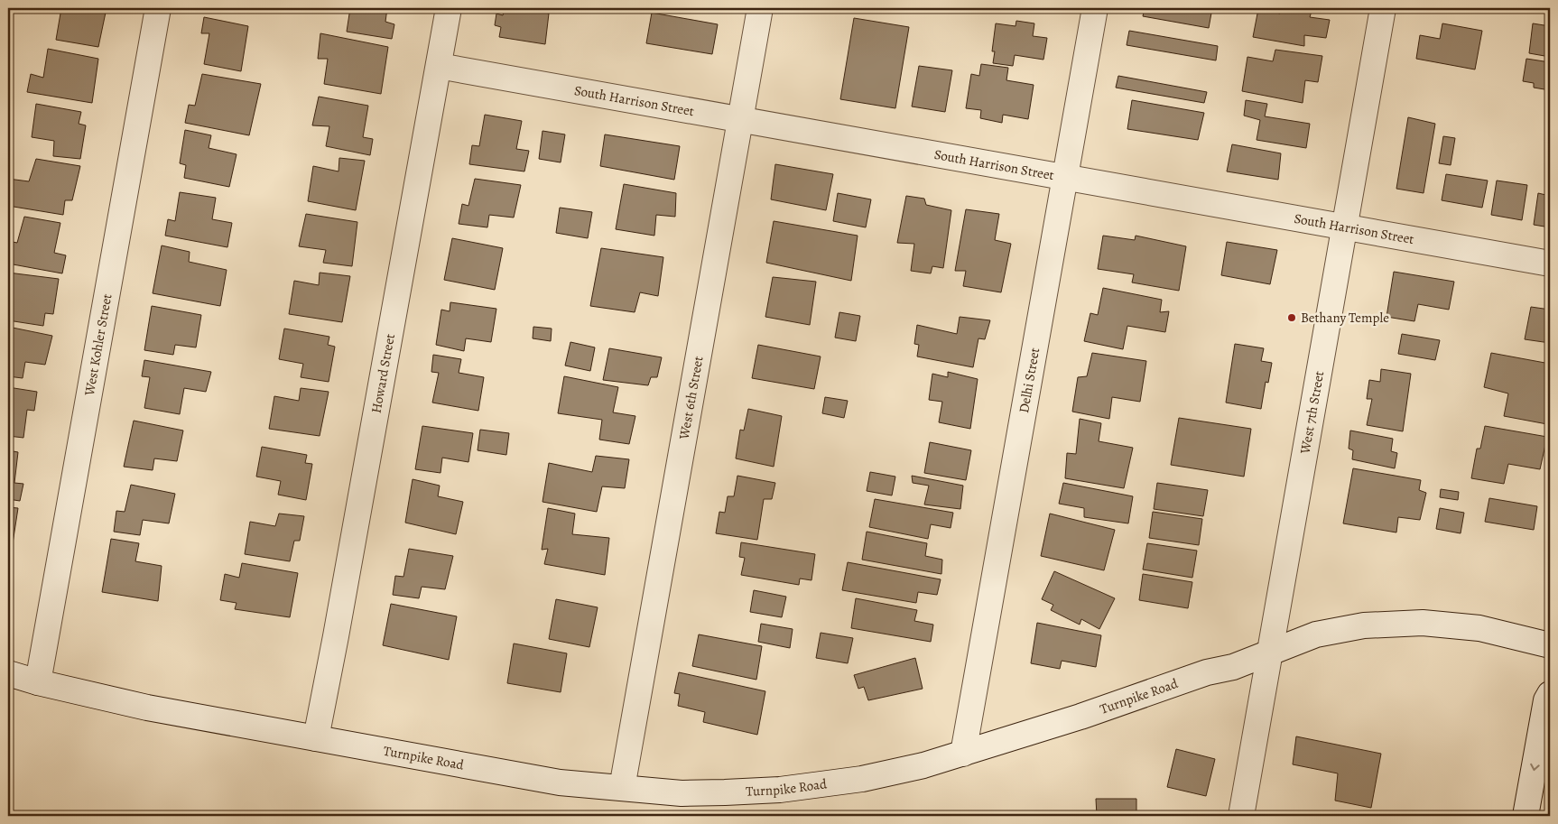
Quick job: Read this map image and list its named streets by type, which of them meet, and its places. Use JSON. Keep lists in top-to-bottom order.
{
  "streets": {
    "street": [
      "South Harrison Street",
      "West Kohler Street",
      "Howard Street",
      "Delhi Street",
      "West 6th Street",
      "West 7th Street",
      "Turnpike Road"
    ]
  },
  "crossings": [
    ["South Harrison Street", "Howard Street"],
    ["South Harrison Street", "Delhi Street"],
    ["South Harrison Street", "West 6th Street"],
    ["South Harrison Street", "West 7th Street"],
    ["West Kohler Street", "Turnpike Road"],
    ["Howard Street", "Turnpike Road"],
    ["Delhi Street", "Turnpike Road"],
    ["West 6th Street", "Turnpike Road"],
    ["West 7th Street", "Turnpike Road"]
  ],
  "places": ["Bethany Temple"]
}
